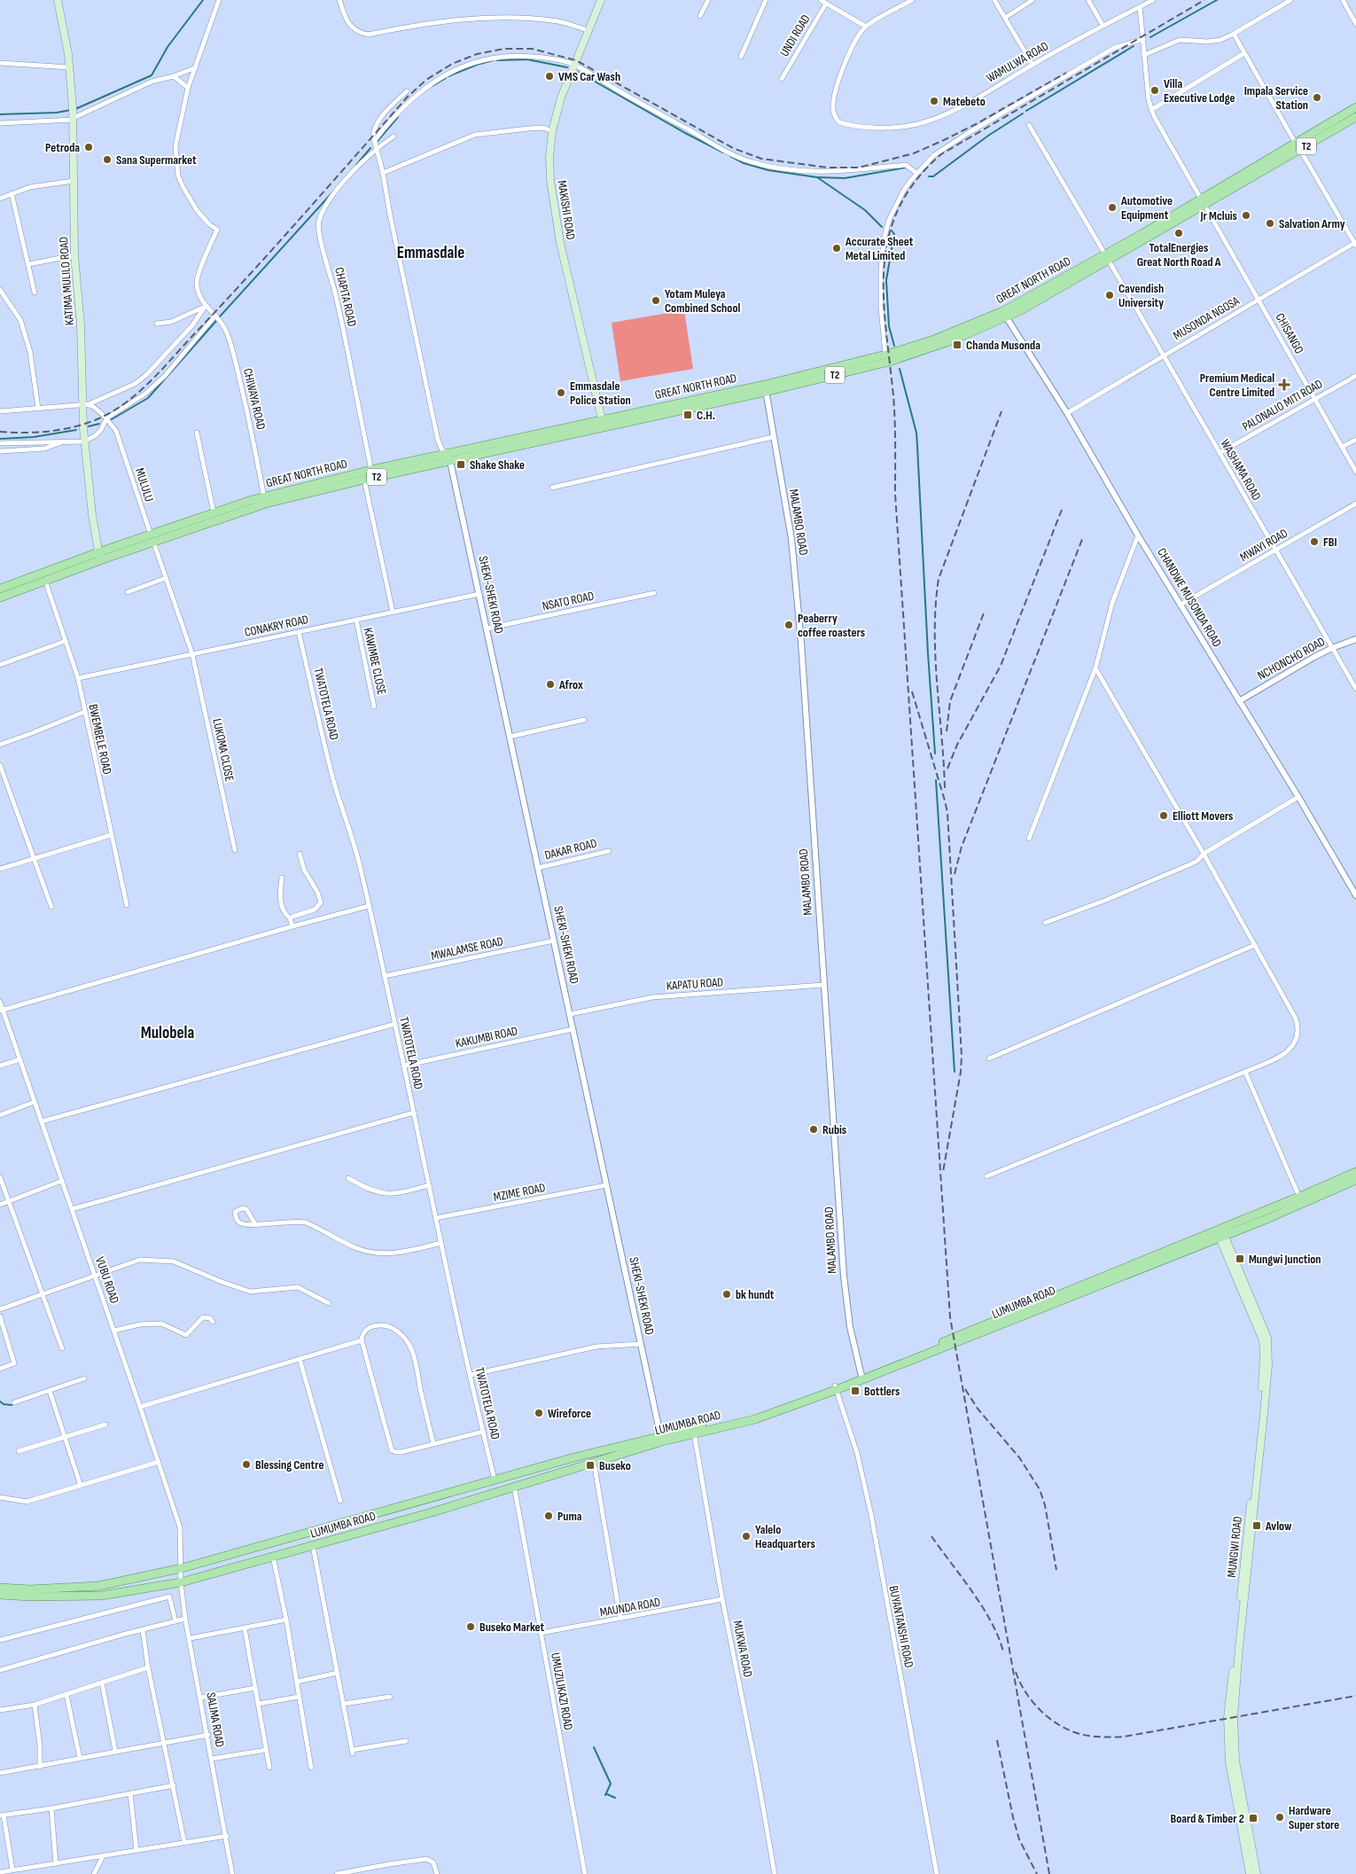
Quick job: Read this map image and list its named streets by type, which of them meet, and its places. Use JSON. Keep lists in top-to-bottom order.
{
  "streets": {
    "main road": [
      "T2",
      "MAKISHI ROAD",
      "GREAT NORTH ROAD",
      "KATIMA MULILO ROAD",
      "LUMUMBA ROAD",
      "MUNGWI ROAD"
    ],
    "street": [
      "UNDI ROAD",
      "WAMULWA ROAD",
      "CHAPITA ROAD",
      "MUSONDA NGOSA",
      "CHISANGO",
      "CHIWAYA ROAD",
      "PALONALIO MITI ROAD",
      "WASHAMA ROAD",
      "MULULU",
      "MALAMBO ROAD",
      "MWAYI ROAD",
      "SHEKI-SHEKI ROAD",
      "CHANDWE MUSONDA ROAD",
      "NSATO ROAD",
      "CONAKRY ROAD",
      "NCHONCHO ROAD",
      "KAWIMBE CLOSE",
      "TWATOTELA ROAD",
      "BWEMBELE ROAD",
      "LUKOMA CLOSE",
      "DAKAR ROAD",
      "MWALAMSE ROAD",
      "KAPATU ROAD",
      "KAKUMBI ROAD",
      "MZIME ROAD",
      "VUBU ROAD",
      "MAUNDA ROAD",
      "BUYANTANSHI ROAD",
      "MUKWA ROAD",
      "UMUZILIKAZI ROAD",
      "SALIMA ROAD"
    ]
  },
  "crossings": [
    ["MAKISHI ROAD", "GREAT NORTH ROAD"],
    ["GREAT NORTH ROAD", "KATIMA MULILO ROAD"],
    ["GREAT NORTH ROAD", "CHAPITA ROAD"],
    ["GREAT NORTH ROAD", "CHISANGO"],
    ["GREAT NORTH ROAD", "CHIWAYA ROAD"],
    ["GREAT NORTH ROAD", "WASHAMA ROAD"],
    ["GREAT NORTH ROAD", "MULULU"],
    ["GREAT NORTH ROAD", "MALAMBO ROAD"],
    ["GREAT NORTH ROAD", "SHEKI-SHEKI ROAD"],
    ["GREAT NORTH ROAD", "CHANDWE MUSONDA ROAD"],
    ["GREAT NORTH ROAD", "BWEMBELE ROAD"],
    ["KATIMA MULILO ROAD", "MULULU"],
    ["MUSONDA NGOSA", "CHISANGO"],
    ["MUSONDA NGOSA", "WASHAMA ROAD"],
    ["MUSONDA NGOSA", "CHANDWE MUSONDA ROAD"],
    ["CHISANGO", "PALONALIO MITI ROAD"],
    ["PALONALIO MITI ROAD", "WASHAMA ROAD"],
    ["WASHAMA ROAD", "MWAYI ROAD"],
    ["WASHAMA ROAD", "NCHONCHO ROAD"],
    ["MULULU", "LUKOMA CLOSE"],
    ["MALAMBO ROAD", "KAPATU ROAD"],
    ["MALAMBO ROAD", "LUMUMBA ROAD"],
    ["MWAYI ROAD", "CHANDWE MUSONDA ROAD"],
    ["SHEKI-SHEKI ROAD", "NSATO ROAD"],
    ["SHEKI-SHEKI ROAD", "CONAKRY ROAD"],
    ["SHEKI-SHEKI ROAD", "DAKAR ROAD"],
    ["SHEKI-SHEKI ROAD", "MWALAMSE ROAD"],
    ["SHEKI-SHEKI ROAD", "KAPATU ROAD"],
    ["SHEKI-SHEKI ROAD", "KAKUMBI ROAD"],
    ["SHEKI-SHEKI ROAD", "MZIME ROAD"],
    ["SHEKI-SHEKI ROAD", "LUMUMBA ROAD"],
    ["CHANDWE MUSONDA ROAD", "NCHONCHO ROAD"],
    ["CONAKRY ROAD", "KAWIMBE CLOSE"],
    ["CONAKRY ROAD", "TWATOTELA ROAD"],
    ["CONAKRY ROAD", "BWEMBELE ROAD"],
    ["CONAKRY ROAD", "LUKOMA CLOSE"],
    ["TWATOTELA ROAD", "MWALAMSE ROAD"],
    ["TWATOTELA ROAD", "KAKUMBI ROAD"],
    ["TWATOTELA ROAD", "MZIME ROAD"],
    ["TWATOTELA ROAD", "LUMUMBA ROAD"],
    ["VUBU ROAD", "LUMUMBA ROAD"],
    ["VUBU ROAD", "SALIMA ROAD"],
    ["LUMUMBA ROAD", "MUNGWI ROAD"],
    ["LUMUMBA ROAD", "BUYANTANSHI ROAD"],
    ["LUMUMBA ROAD", "MUKWA ROAD"],
    ["LUMUMBA ROAD", "UMUZILIKAZI ROAD"],
    ["LUMUMBA ROAD", "SALIMA ROAD"],
    ["MAUNDA ROAD", "MUKWA ROAD"],
    ["MAUNDA ROAD", "UMUZILIKAZI ROAD"]
  ],
  "districts": ["Emmasdale", "Mulobela"],
  "places": {
    "other": [
      "VMS Car Wash",
      "Villa Executive Lodge",
      "Impala Service Station",
      "Matebeto",
      "Petroda",
      "Sana Supermarket",
      "Automotive Equipment",
      "Jr Mcluis",
      "Salvation Army",
      "TotalEnergies Great North Road A",
      "Accurate Sheet Metal Limited",
      "Cavendish University",
      "Yotam Muleya Combined School",
      "Emmasdale Police Station",
      "FBI",
      "Peaberry coffee roasters",
      "Afrox",
      "Elliott Movers",
      "Rubis",
      "bk hundt",
      "Wireforce",
      "Blessing Centre",
      "Puma",
      "Yalelo Headquarters",
      "Buseko Market",
      "Hardware Super store"
    ],
    "transit": [
      "Chanda Musonda",
      "C.H.",
      "Shake Shake",
      "Mungwi Junction",
      "Bottlers",
      "Buseko",
      "Avlow",
      "Board & Timber 2"
    ],
    "health": ["Premium Medical Centre Limited"]
  }
}
